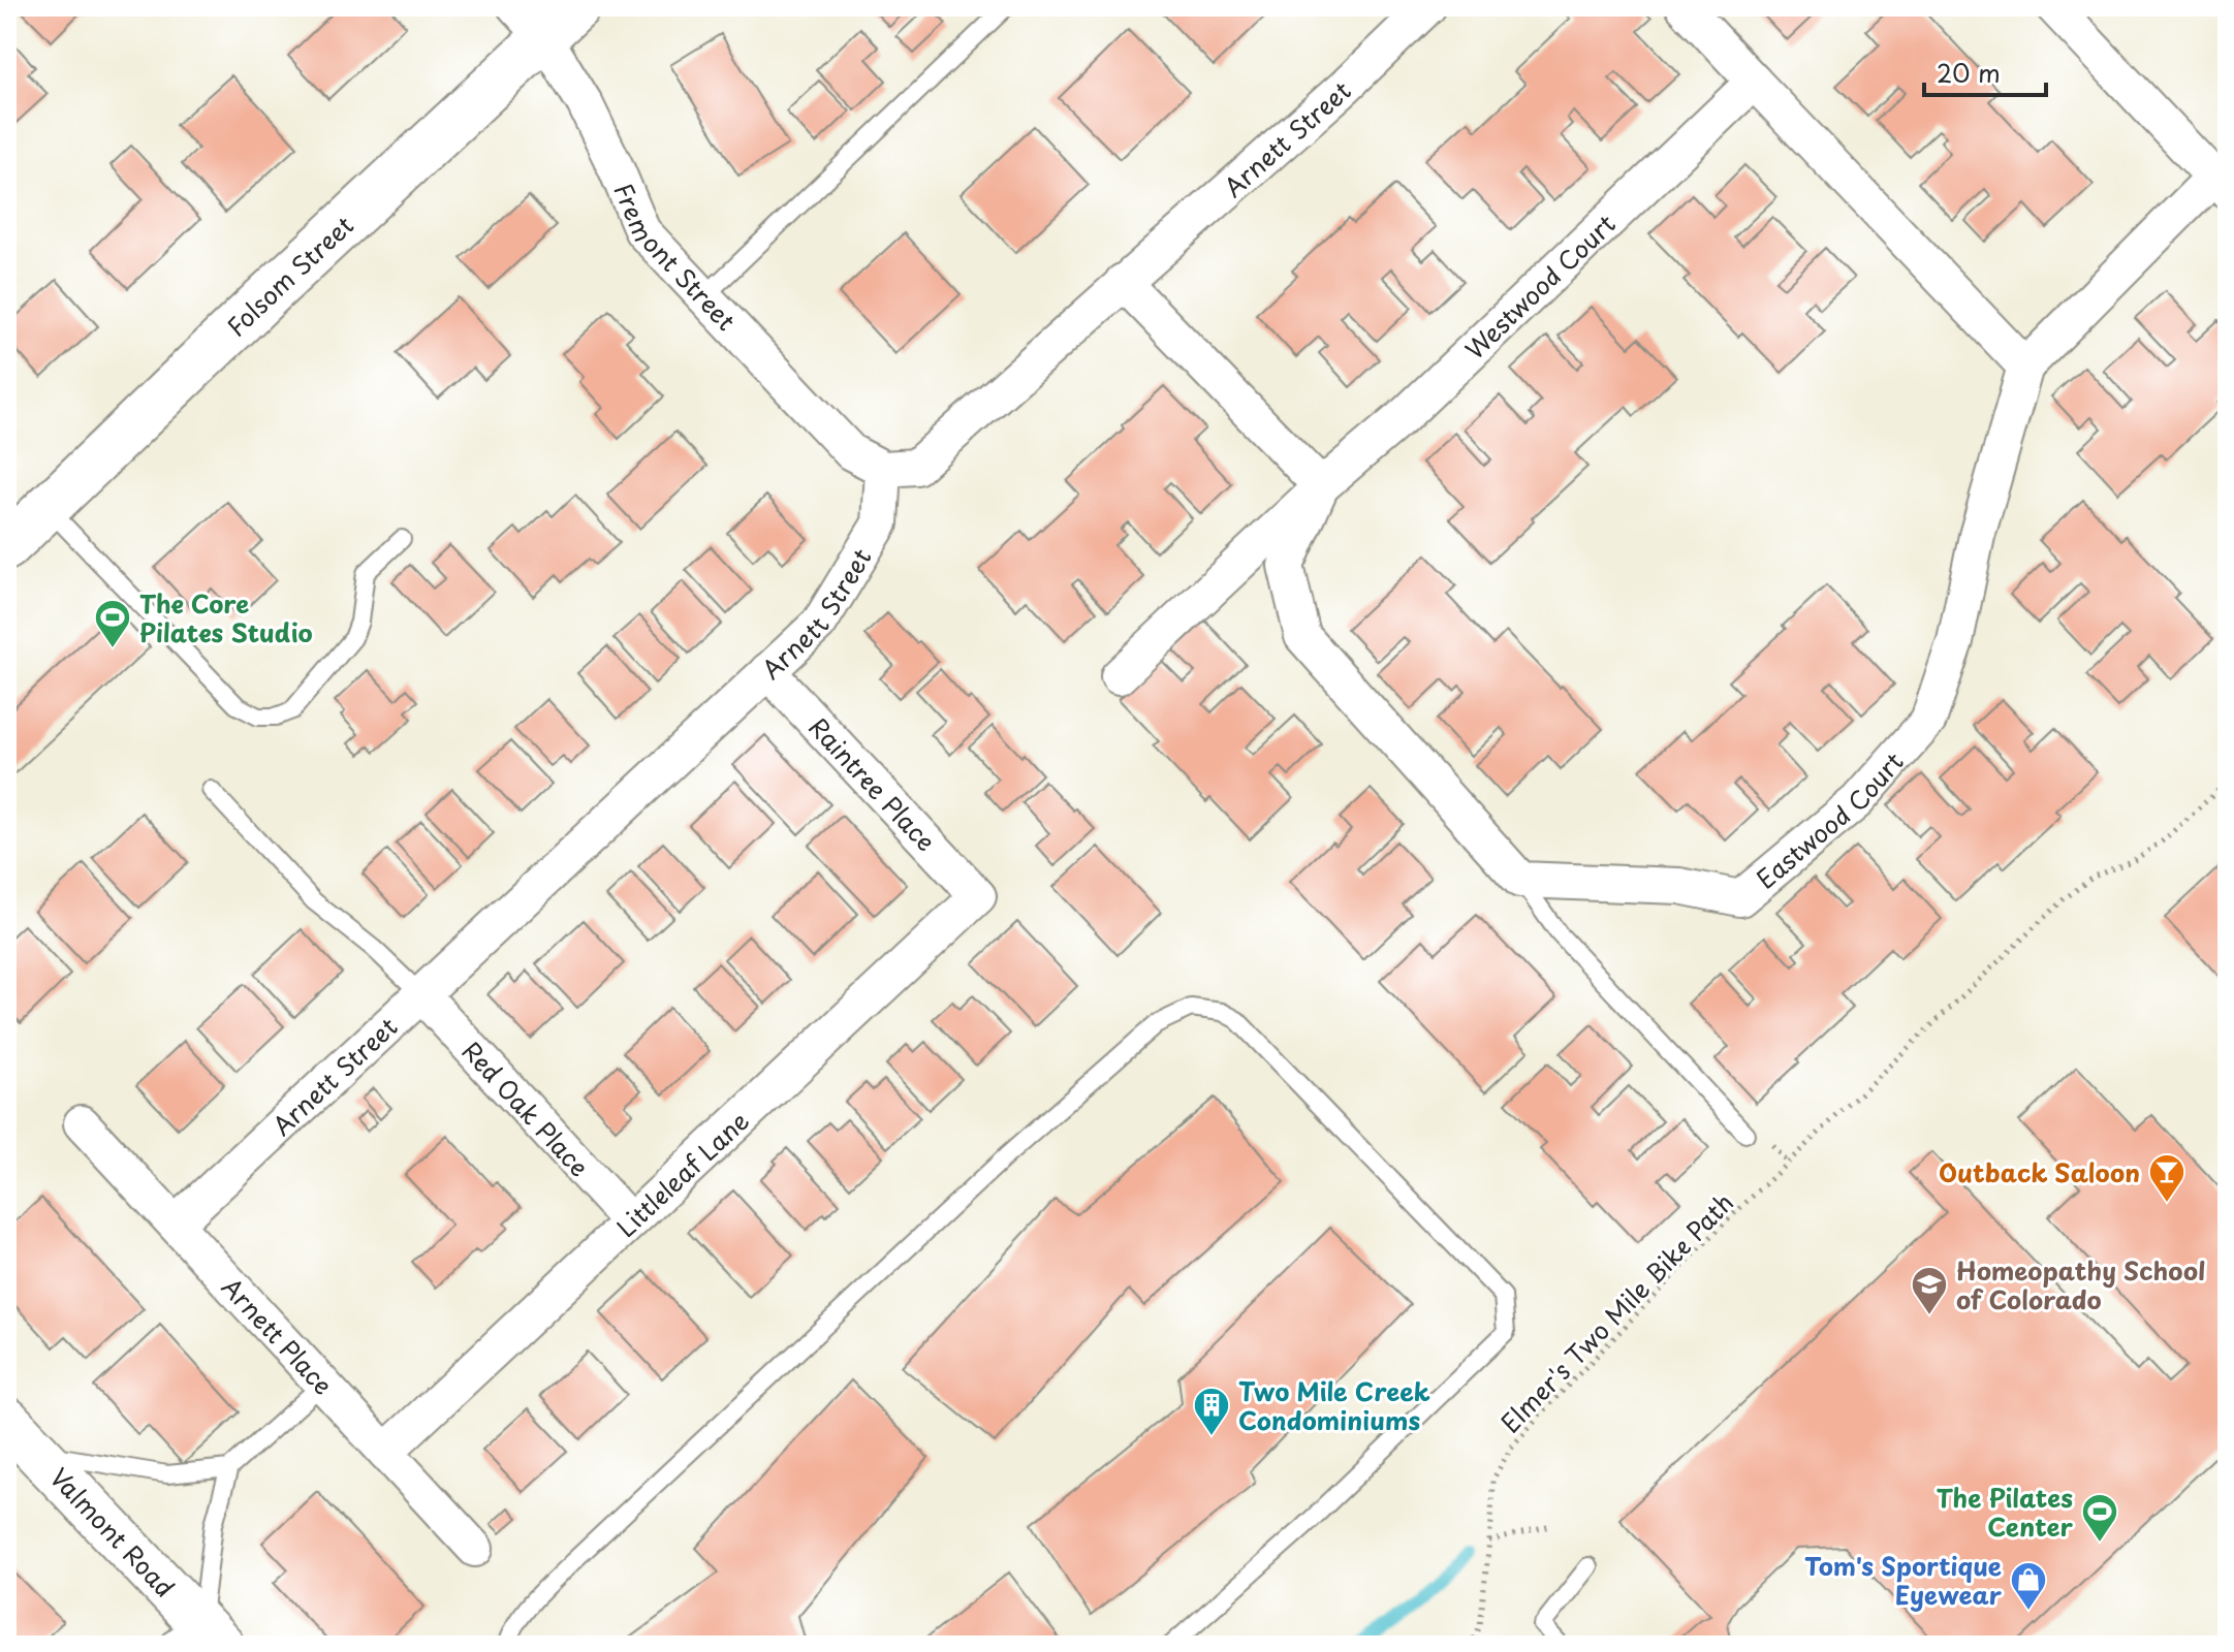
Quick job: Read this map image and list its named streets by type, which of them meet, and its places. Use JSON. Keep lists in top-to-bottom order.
{
  "streets": {
    "main road": ["Folsom Street", "Valmont Road"],
    "street": [
      "Arnett Street",
      "Fremont Street",
      "Westwood Court",
      "Raintree Place",
      "Eastwood Court",
      "Red Oak Place",
      "Littleleaf Lane",
      "Arnett Place"
    ],
    "path": ["Elmer's Two Mile Bike Path"]
  },
  "crossings": [
    ["Arnett Street", "Fremont Street"],
    ["Arnett Street", "Raintree Place"],
    ["Arnett Street", "Red Oak Place"],
    ["Arnett Street", "Arnett Place"],
    ["Fremont Street", "Folsom Street"],
    ["Raintree Place", "Littleleaf Lane"],
    ["Red Oak Place", "Littleleaf Lane"],
    ["Littleleaf Lane", "Arnett Place"]
  ],
  "places": {
    "sports": ["The Core Pilates Studio", "The Pilates Center"],
    "bar": ["Outback Saloon"],
    "school or university": ["Homeopathy School of Colorado"],
    "building": ["Two Mile Creek Condominiums"],
    "shop": ["Tom's Sportique Eyewear"]
  },
  "scale_bar": "20 m"
}
